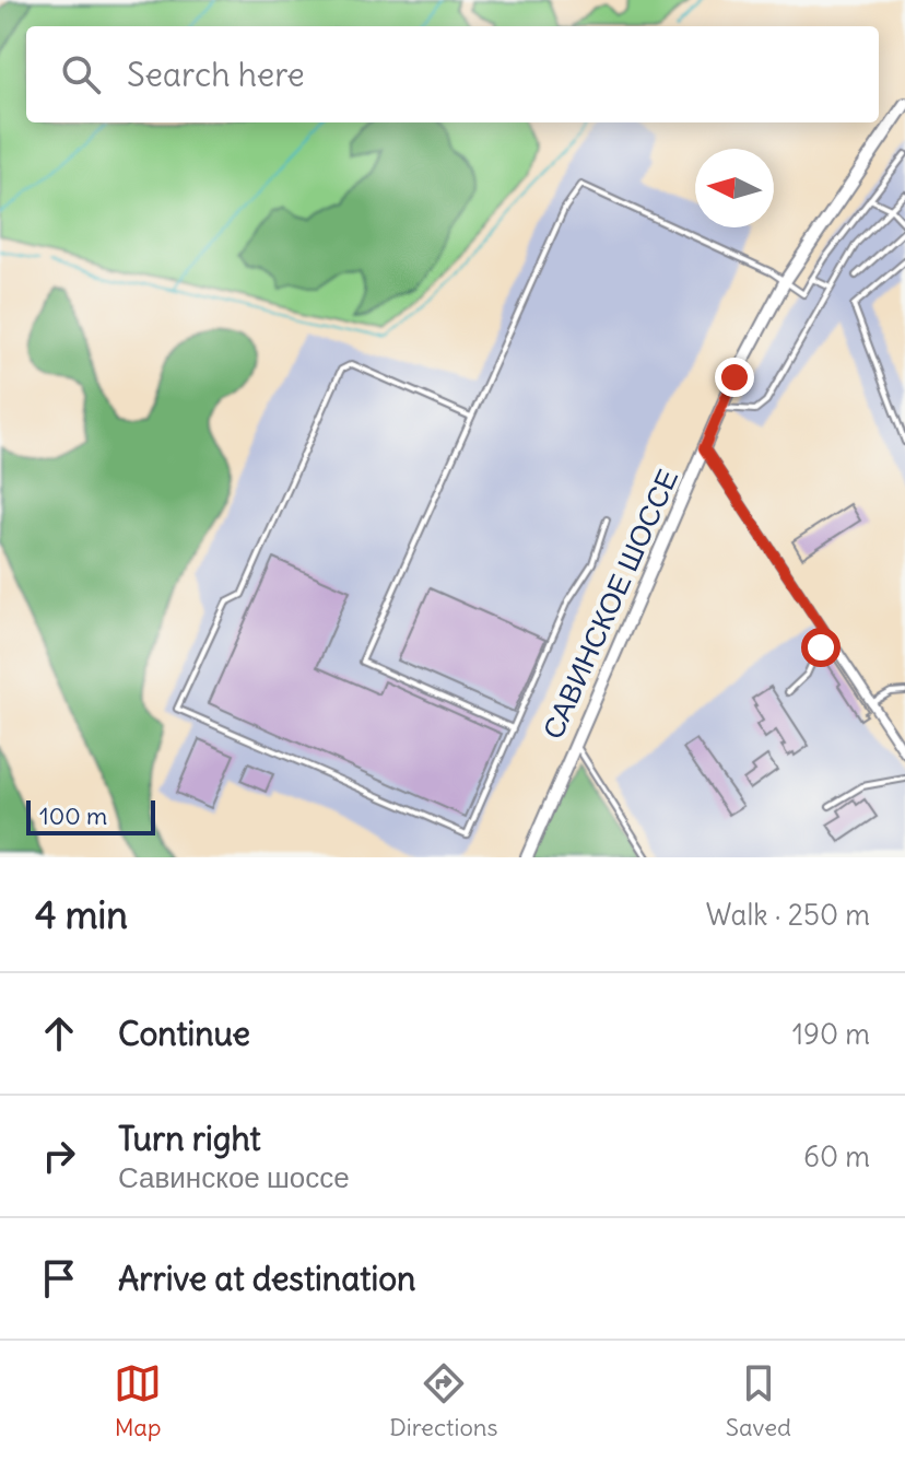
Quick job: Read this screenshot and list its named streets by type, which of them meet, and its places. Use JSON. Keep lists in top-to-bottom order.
{
  "streets": {
    "street": ["САВИНСКОЕ ШОССЕ"]
  },
  "scale_bar": "100 m",
  "north": "left",
  "page": {
    "search": "Search here",
    "scale": "100 m",
    "heading": ["4 min", "Walk · 250 m"],
    "list": [
      ["Continue", "190 m"],
      ["Turn right", "Савинское шоссе", "60 m"],
      "Arrive at destination"
    ],
    "nav": ["Map", "Directions", "Saved"]
  }
}
